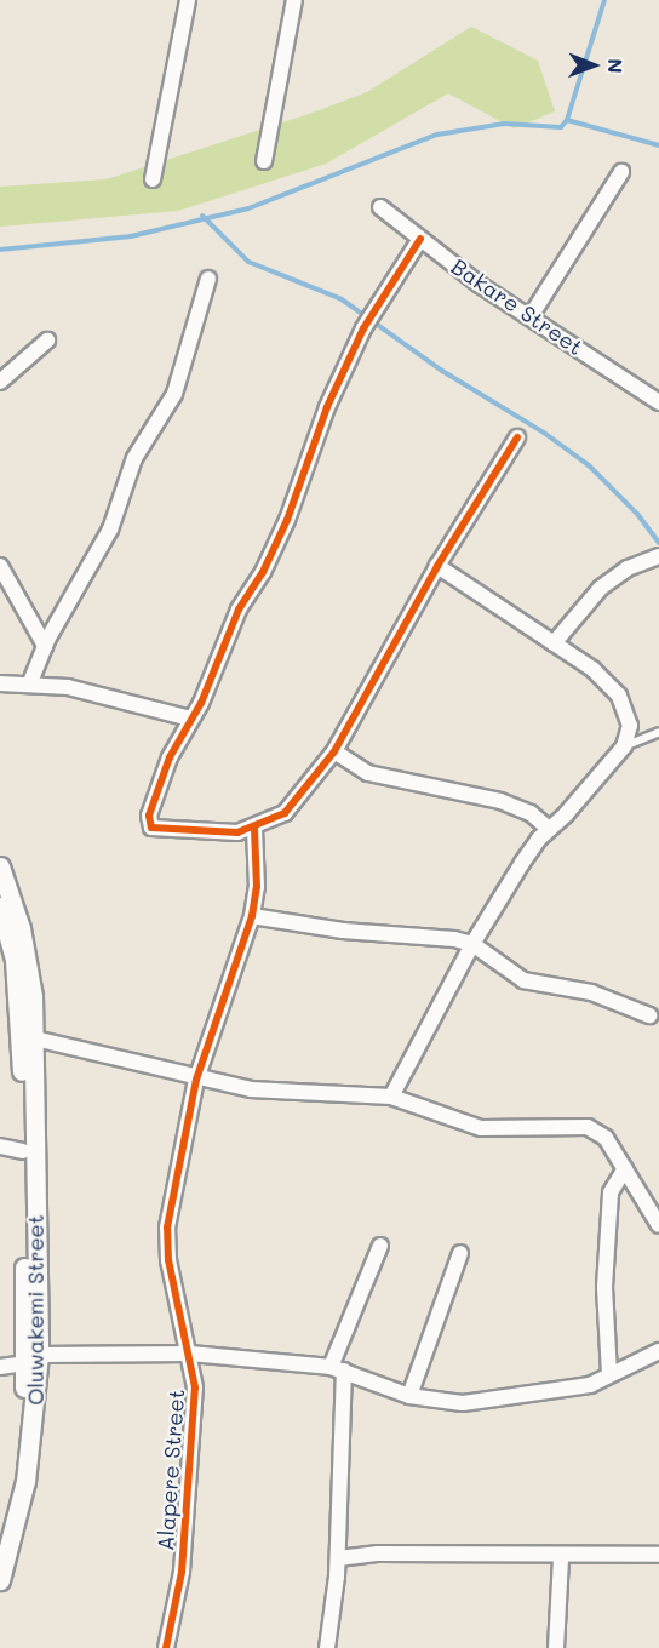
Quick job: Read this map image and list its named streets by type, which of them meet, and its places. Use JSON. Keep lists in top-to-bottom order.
{
  "streets": {
    "street": ["Bakare Street", "Oluwakemi Street", "Alapere Street"]
  },
  "north": "right"
}
